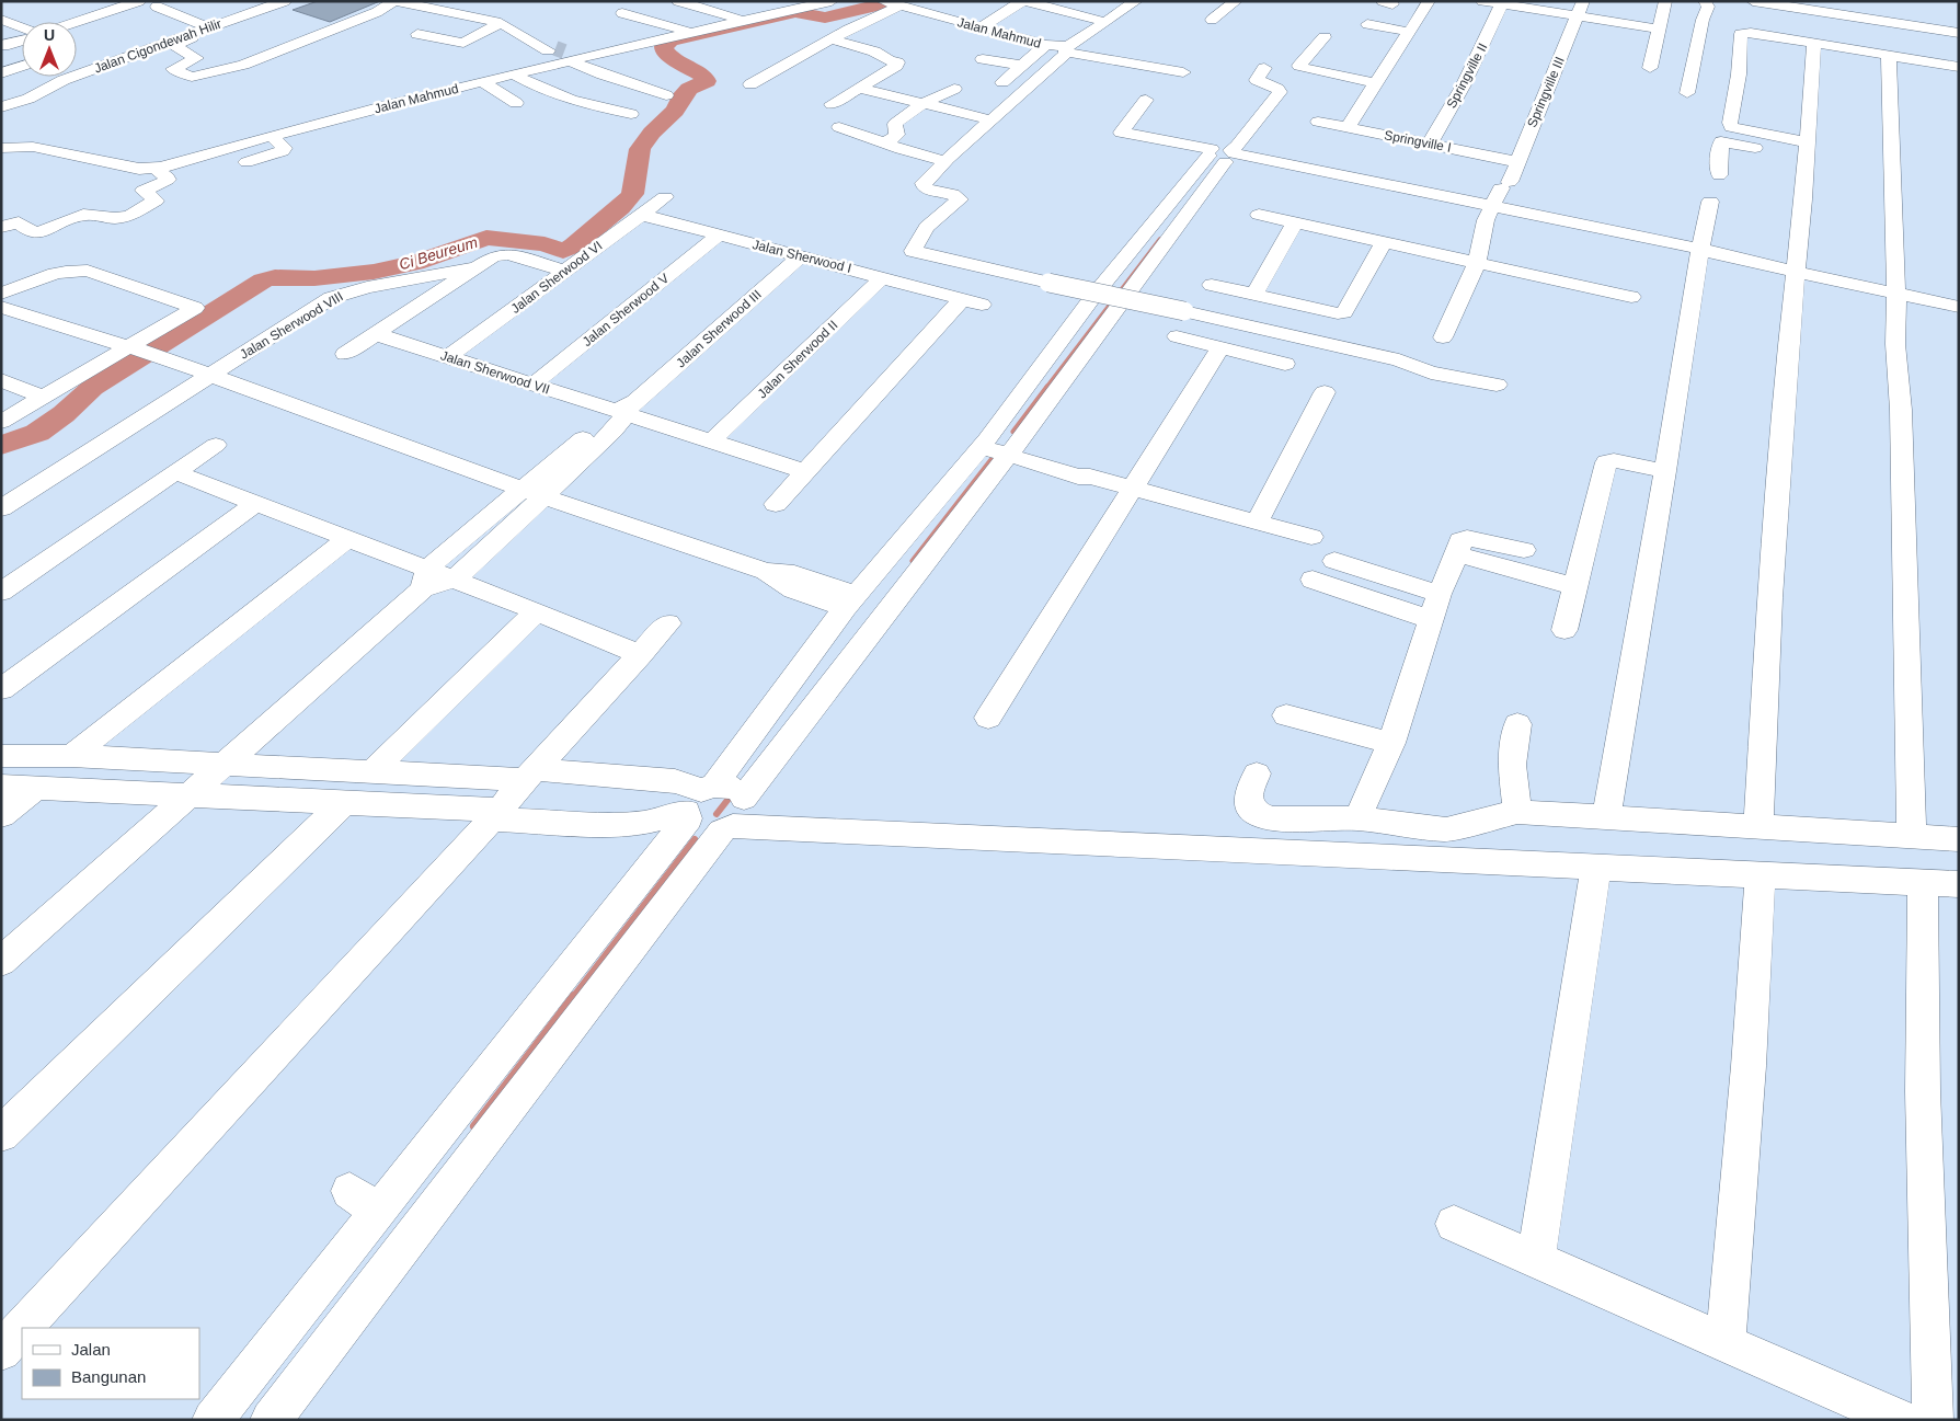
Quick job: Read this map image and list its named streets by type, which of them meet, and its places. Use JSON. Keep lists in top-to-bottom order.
{
  "streets": {
    "street": [
      "Jalan Mahmud",
      "Jalan Cigondewah Hilir",
      "Springville II",
      "Springville III",
      "Springville I",
      "Jalan Sherwood I",
      "Jalan Sherwood VI",
      "Jalan Sherwood V",
      "Jalan Sherwood VIII",
      "Jalan Sherwood III",
      "Jalan Sherwood II",
      "Jalan Sherwood VII"
    ]
  },
  "crossings": [
    ["Springville II", "Springville I"],
    ["Springville III", "Springville I"],
    ["Jalan Sherwood I", "Jalan Sherwood VI"],
    ["Jalan Sherwood I", "Jalan Sherwood V"],
    ["Jalan Sherwood I", "Jalan Sherwood III"],
    ["Jalan Sherwood I", "Jalan Sherwood II"],
    ["Jalan Sherwood VI", "Jalan Sherwood VII"],
    ["Jalan Sherwood V", "Jalan Sherwood VII"],
    ["Jalan Sherwood III", "Jalan Sherwood VII"]
  ],
  "water": ["Ci Beureum"],
  "legend": ["Jalan", "Bangunan"],
  "north": "top"
}
